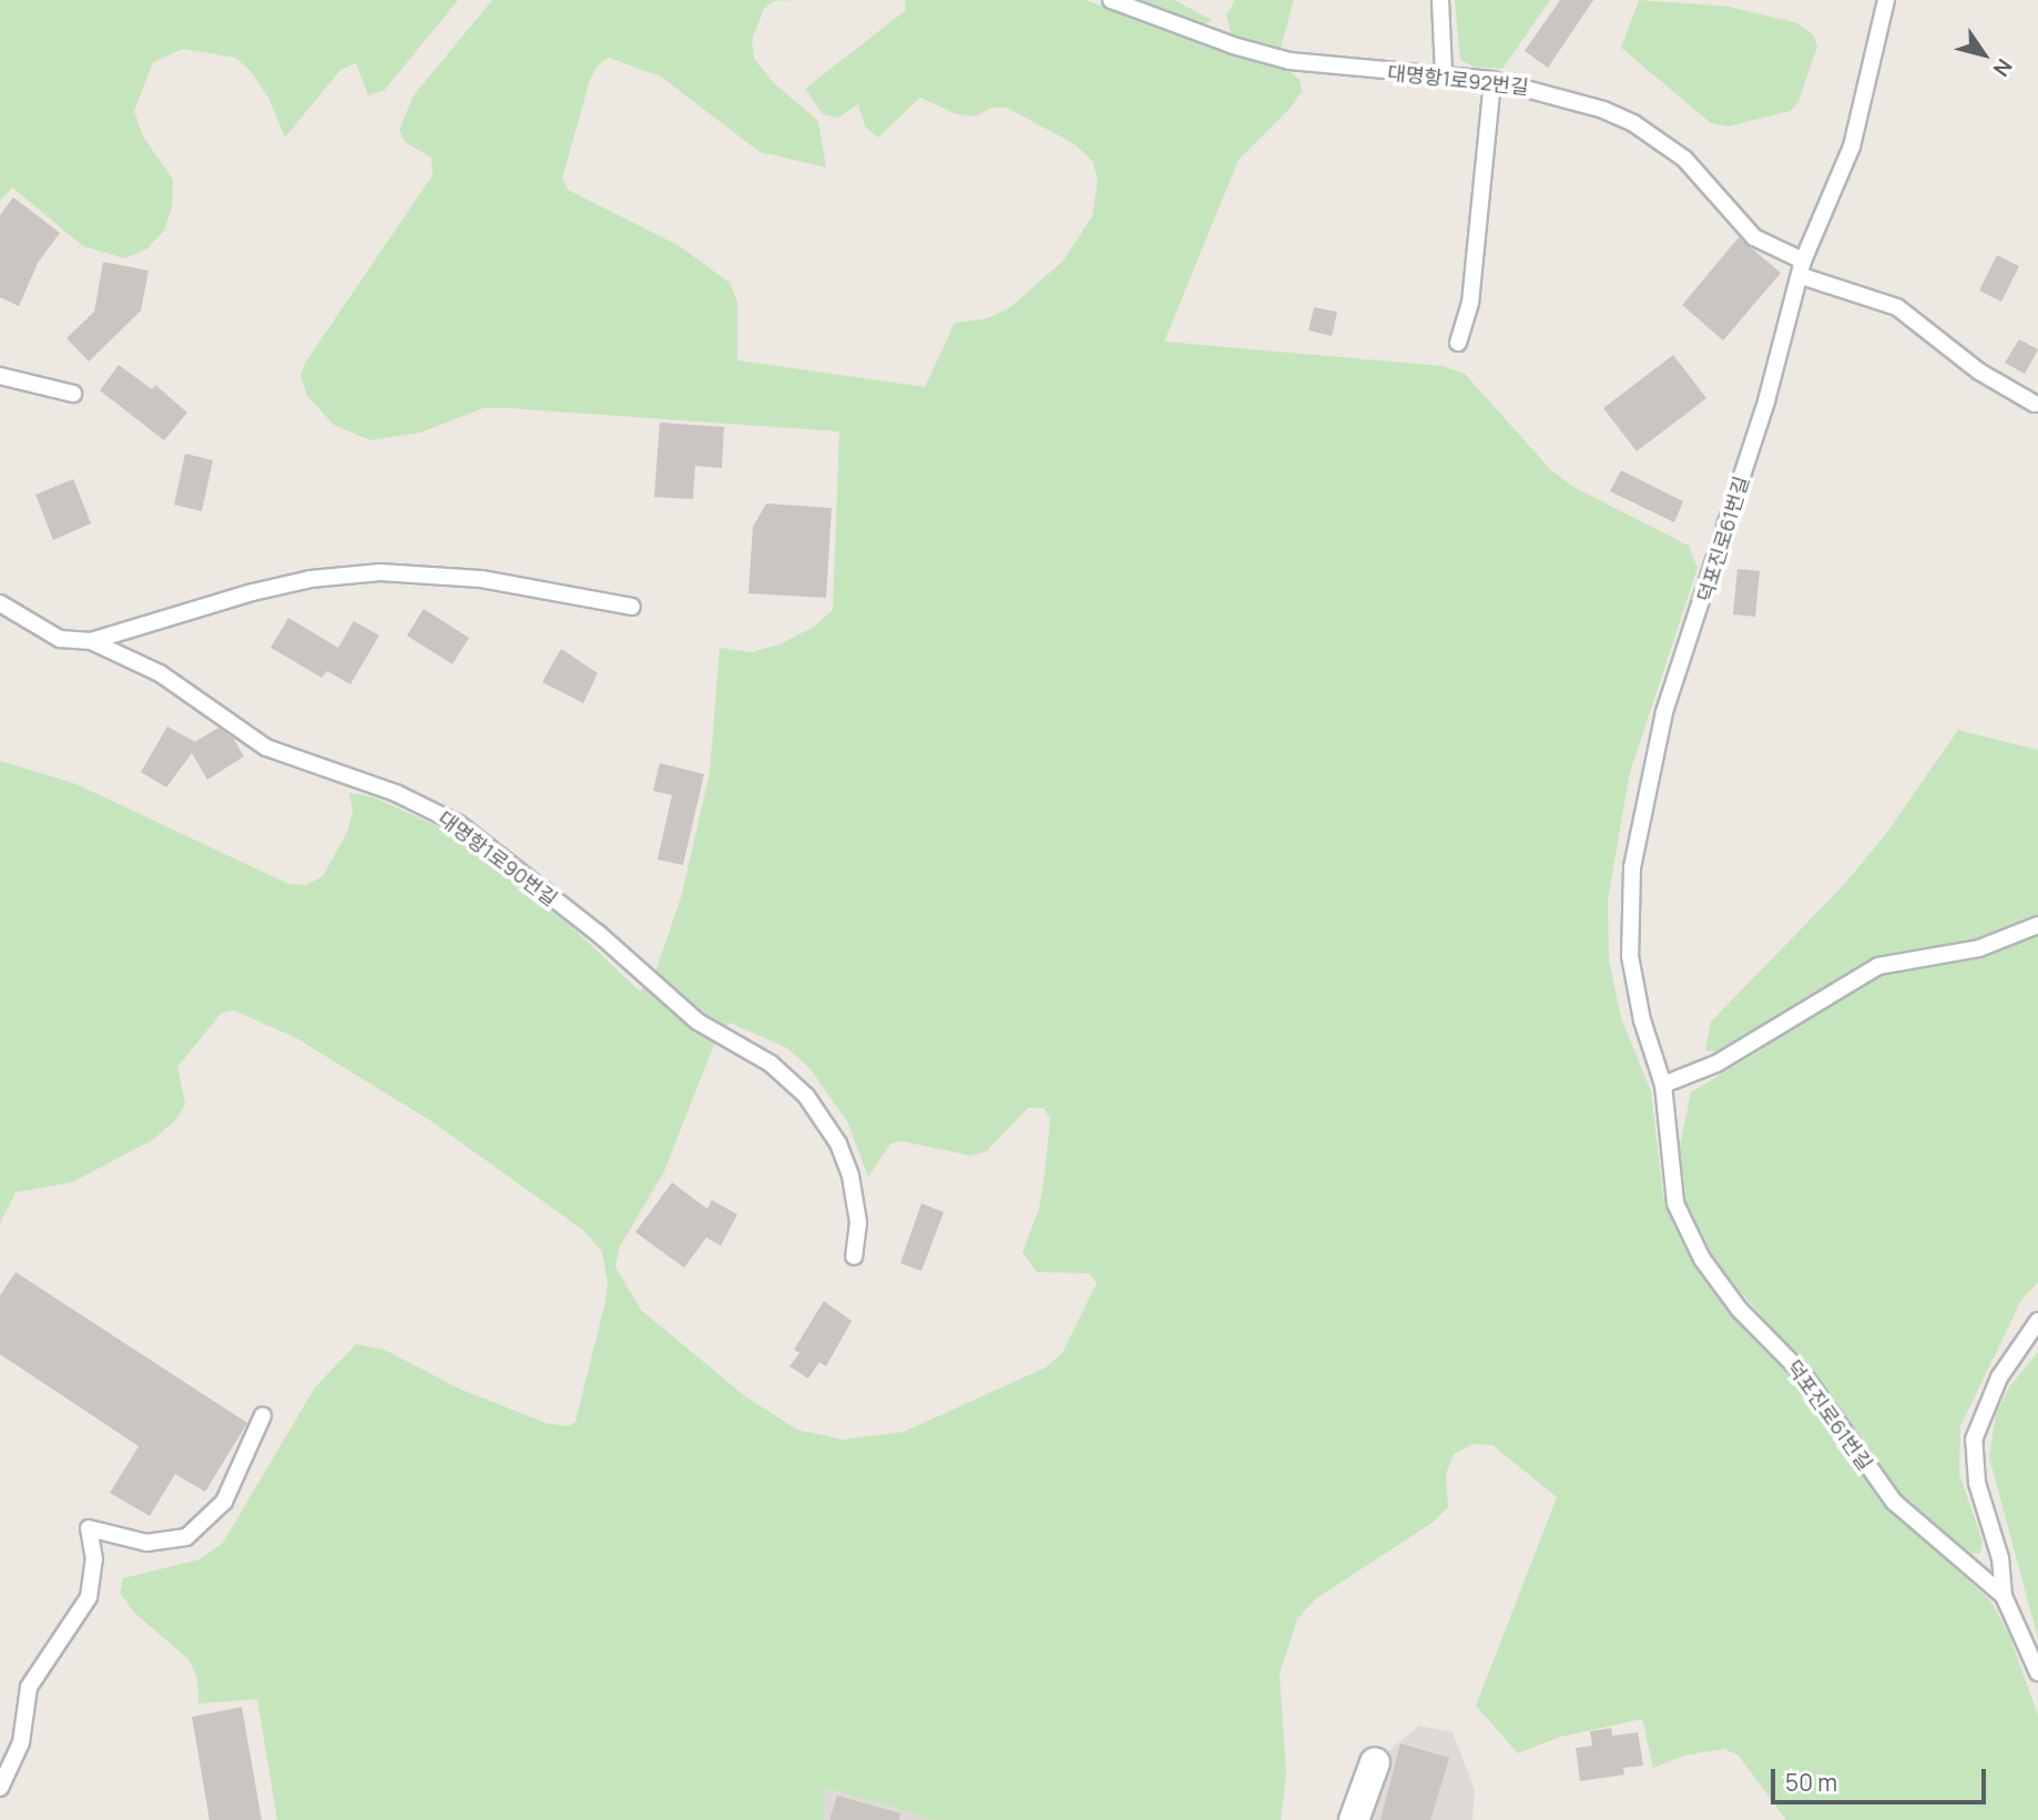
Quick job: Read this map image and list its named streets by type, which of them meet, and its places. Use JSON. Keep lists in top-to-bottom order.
{
  "streets": {
    "lane": ["대명항1로92번길", "덕포진로61번길", "대명항1로90번길"]
  },
  "crossings": [
    ["대명항1로92번길", "덕포진로61번길"]
  ],
  "scale_bar": "50 m",
  "north": "bottom right"
}
